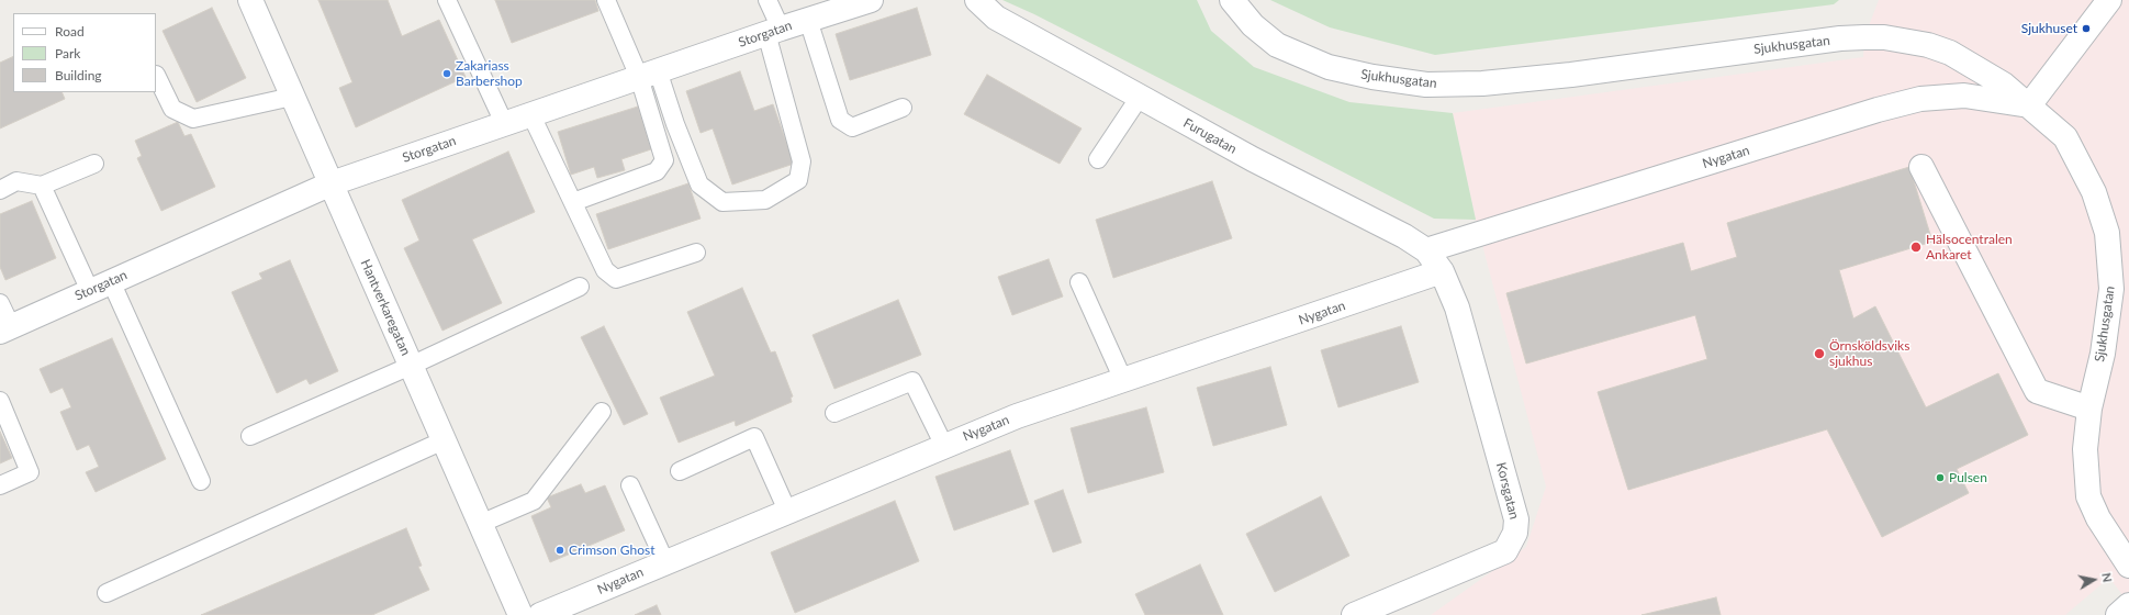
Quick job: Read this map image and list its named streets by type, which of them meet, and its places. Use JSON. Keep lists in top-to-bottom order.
{
  "streets": {
    "street": [
      "Storgatan",
      "Sjukhusgatan",
      "Furugatan",
      "Nygatan",
      "Hantverkaregatan",
      "Korsgatan"
    ]
  },
  "crossings": [
    ["Storgatan", "Hantverkaregatan"],
    ["Sjukhusgatan", "Nygatan"],
    ["Furugatan", "Nygatan"],
    ["Furugatan", "Korsgatan"],
    ["Nygatan", "Korsgatan"]
  ],
  "places": [
    "Sjukhuset",
    "Zakariass Barbershop",
    "Hälsocentralen Ankaret",
    "Örnsköldsviks sjukhus",
    "Pulsen",
    "Crimson Ghost"
  ],
  "legend": ["Road", "Park", "Building"],
  "north": "right"
}
